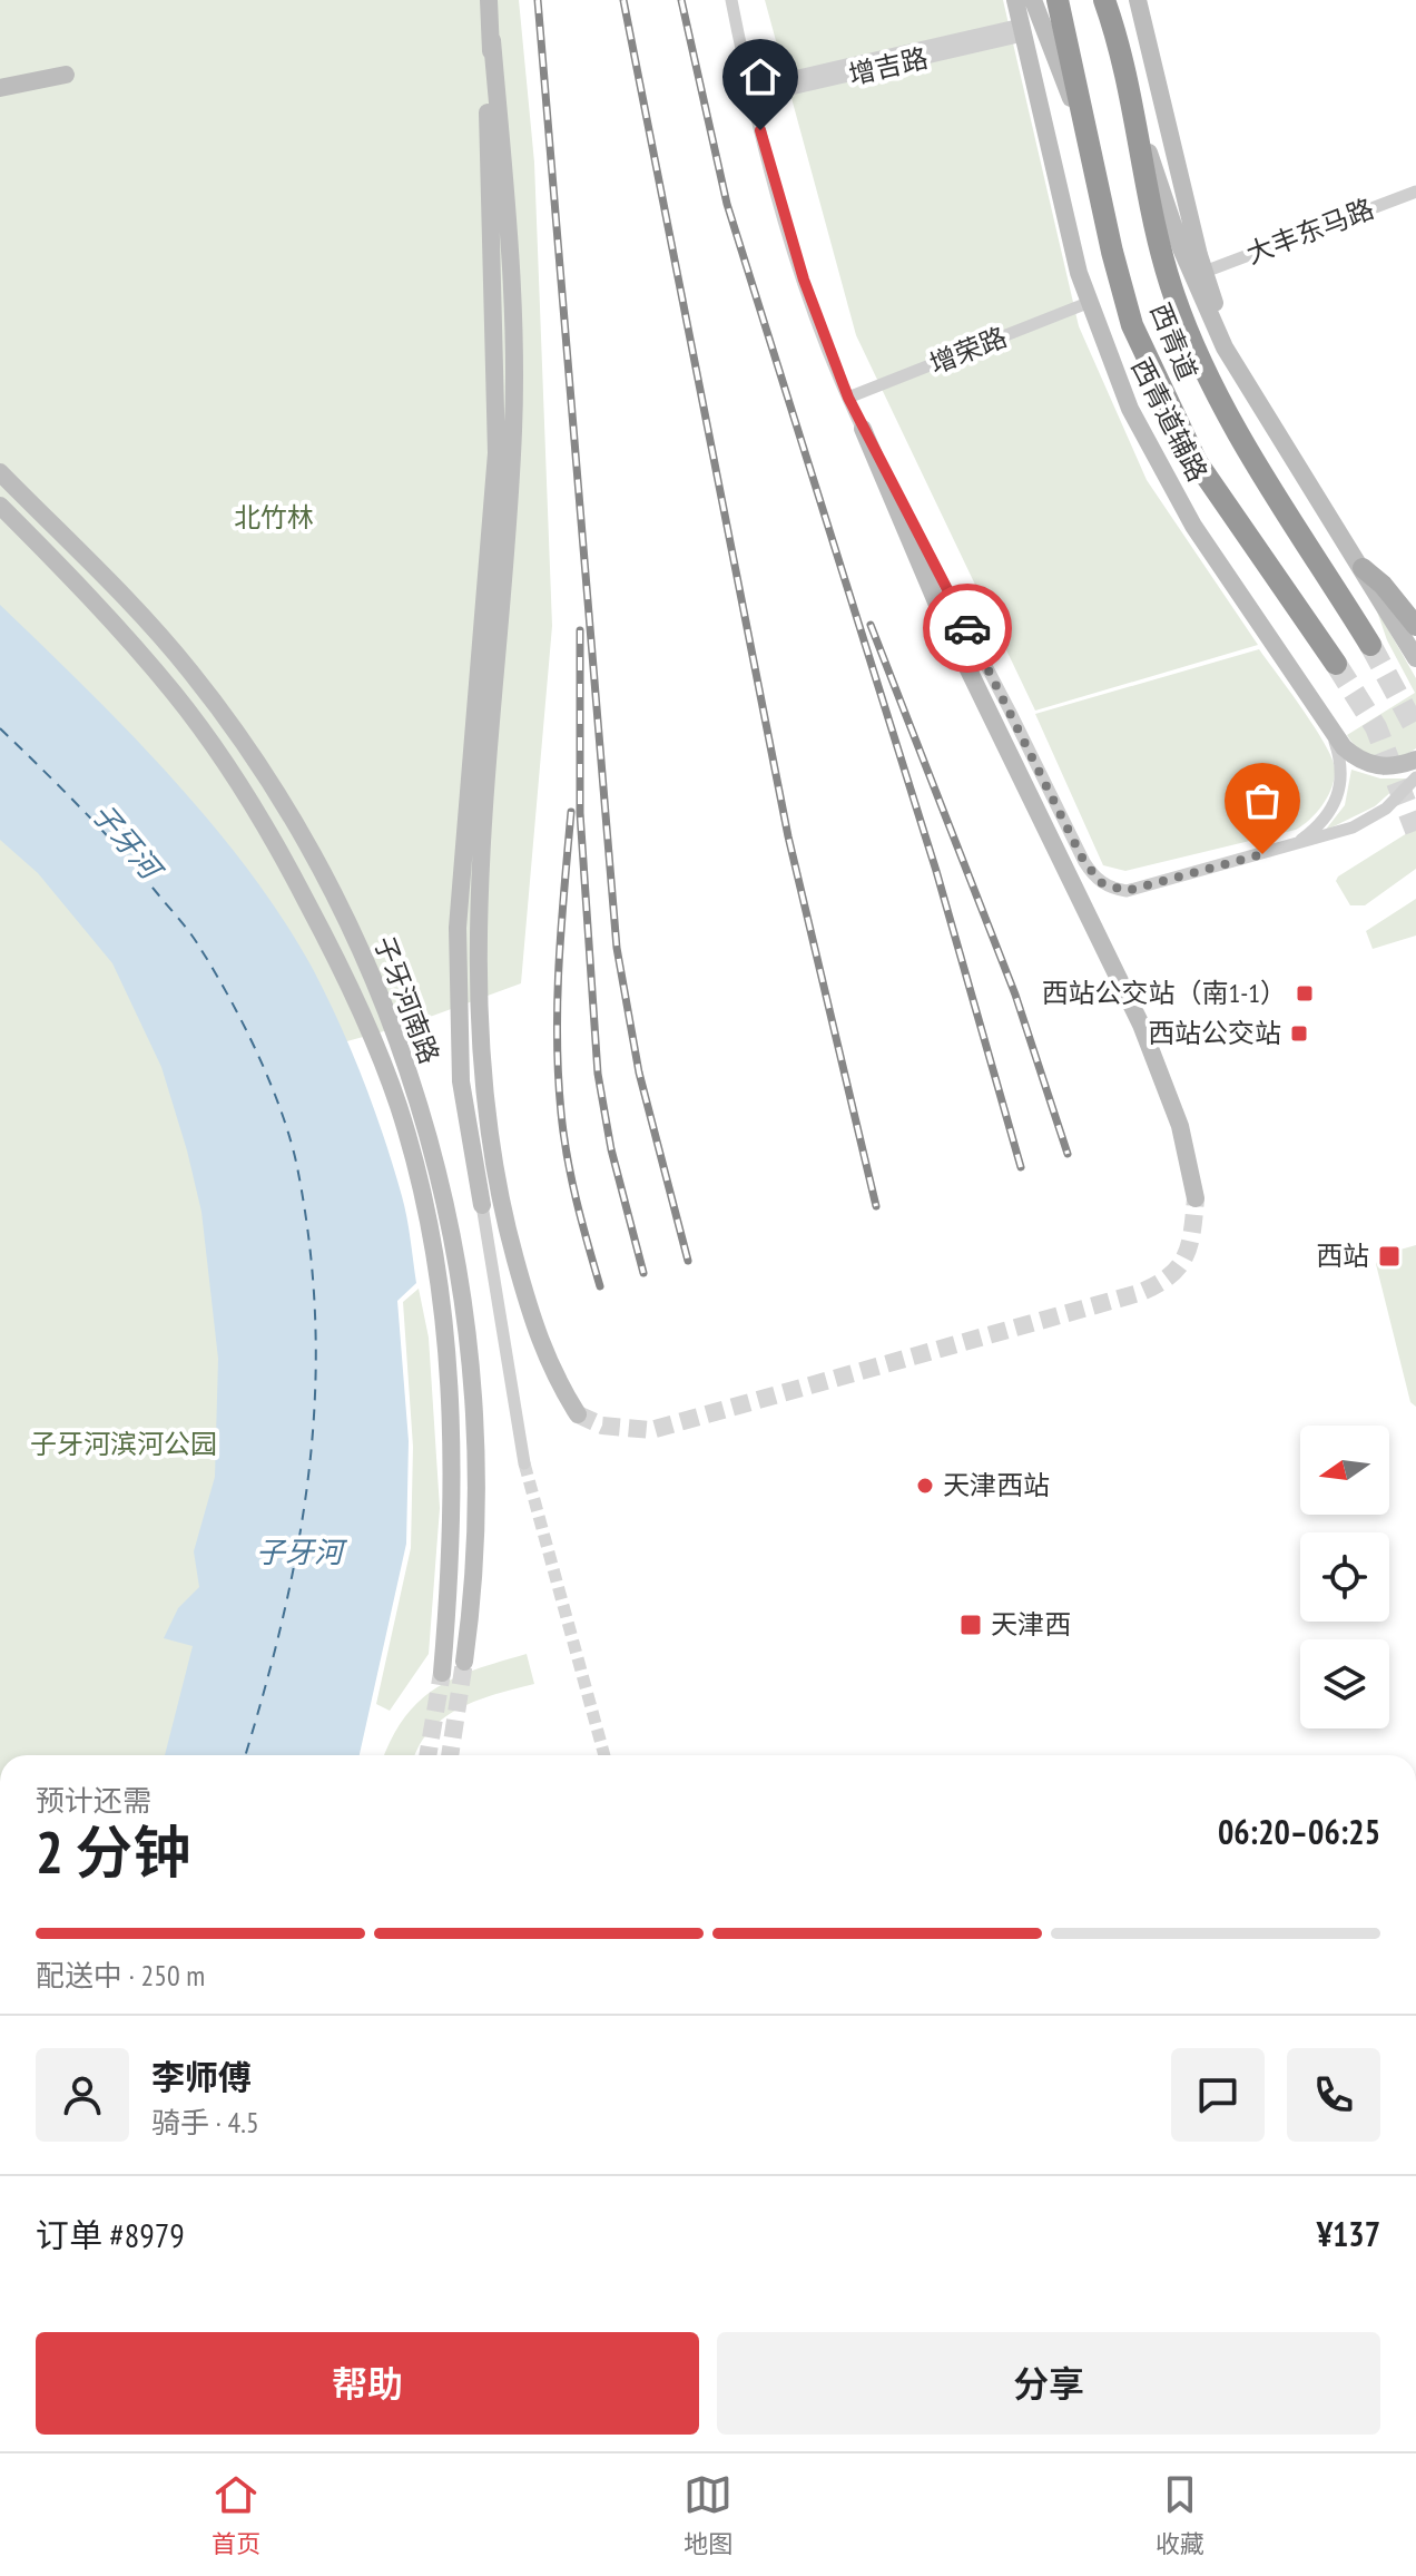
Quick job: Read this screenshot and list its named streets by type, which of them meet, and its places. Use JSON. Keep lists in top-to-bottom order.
{
  "streets": {
    "highway": ["西青道"],
    "street": [
      "增吉路",
      "大丰东马路",
      "增荣路",
      "西青道辅路",
      "子牙河南路"
    ]
  },
  "crossings": [
    ["增吉路", "西青道辅路"],
    ["增荣路", "西青道辅路"]
  ],
  "water": ["子牙河"],
  "parks": ["北竹林", "子牙河滨河公园"],
  "places": {
    "transit": [
      "西站公交站（南1-1）",
      "西站公交站",
      "西站",
      "天津西"
    ],
    "other": ["天津西站"]
  },
  "north": "left",
  "page": {
    "heading": ["2 分钟", "预计还需", "06:20–06:25"],
    "panel": [
      "李师傅",
      "骑手 · 4.5",
      "订单 #8979",
      "¥137"
    ],
    "bar": "配送中 · 250 m",
    "buttons": ["帮助", "分享"],
    "tabs": ["首页", "地图", "收藏"]
  }
}
